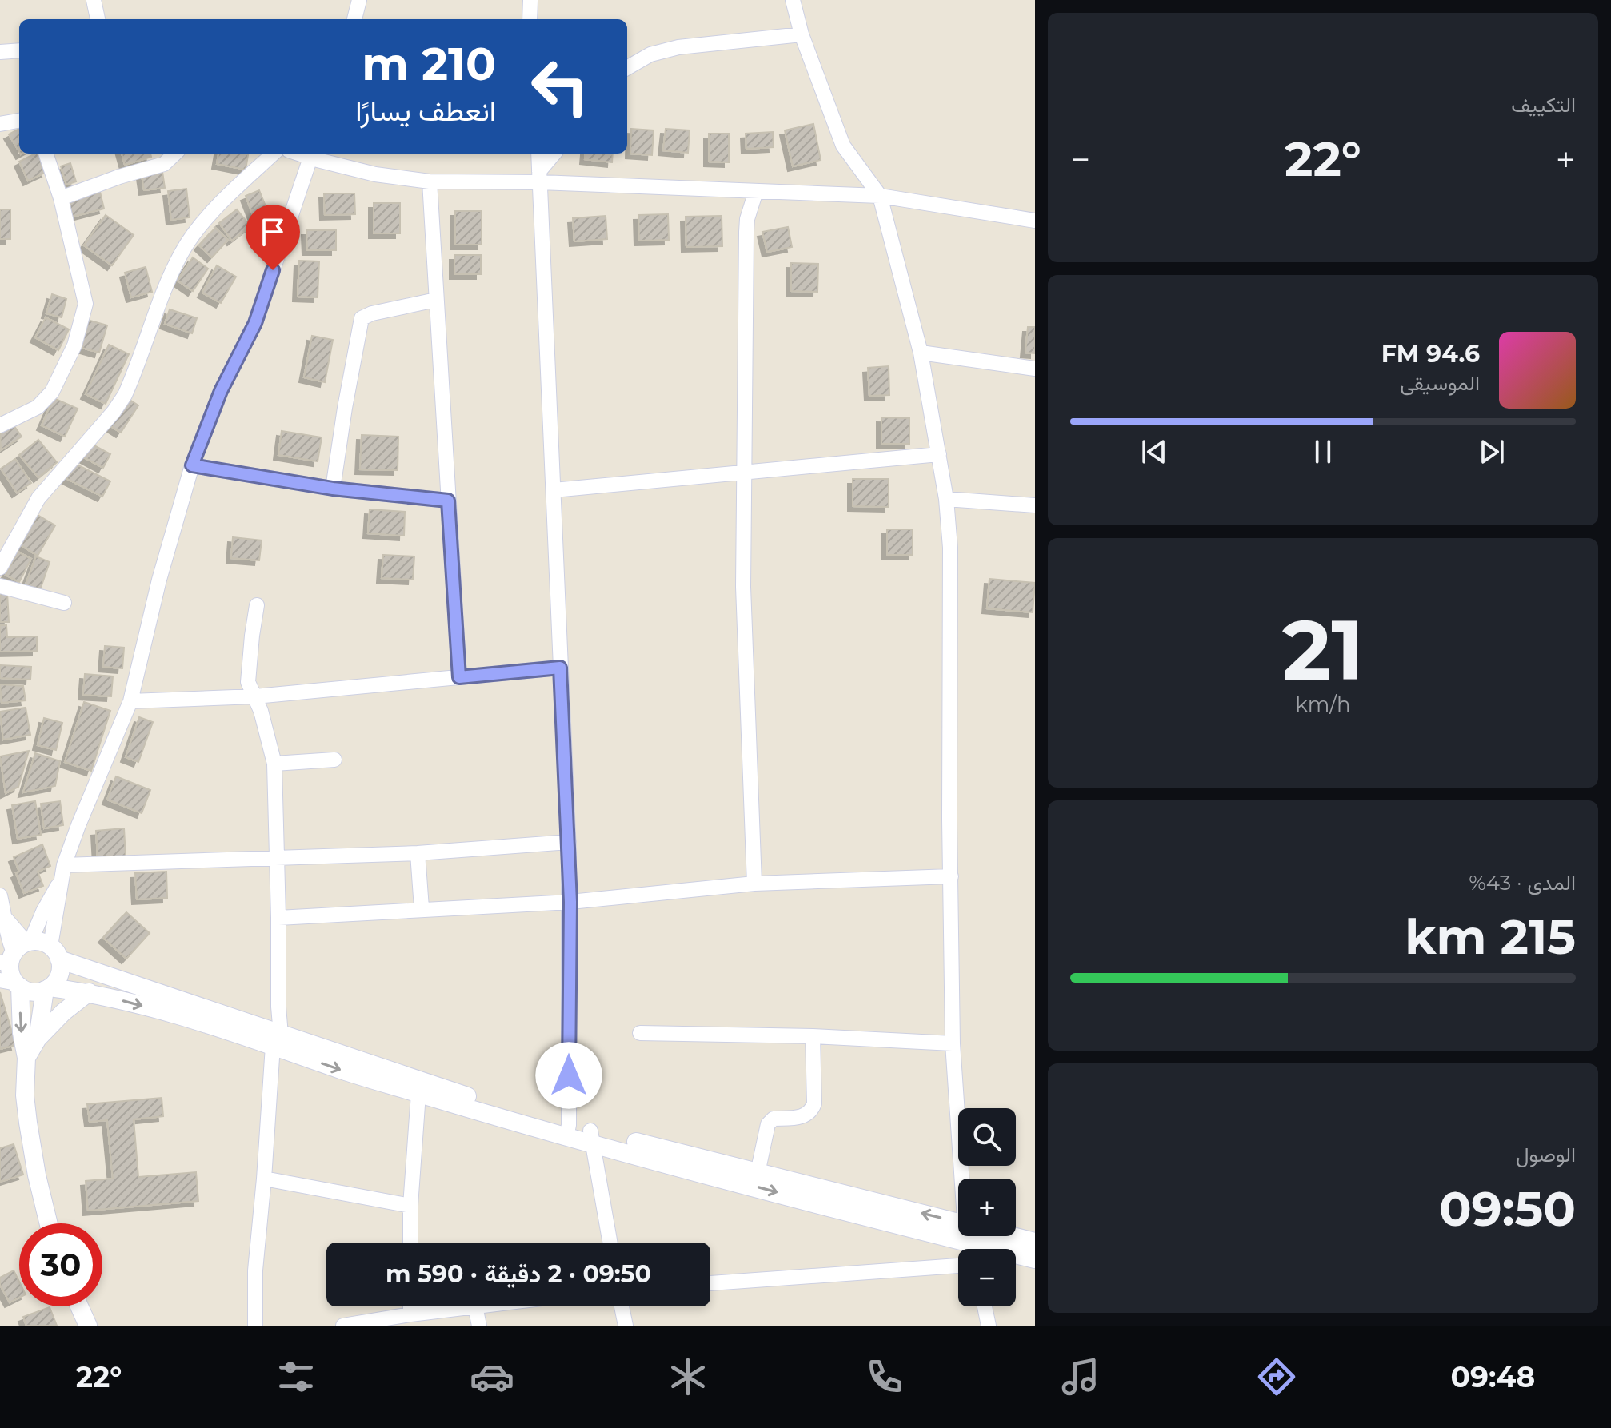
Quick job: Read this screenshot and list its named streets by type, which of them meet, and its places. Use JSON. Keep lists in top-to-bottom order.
{
  "page": {
    "tile": [
      "التكييف",
      ["21", "km/h"],
      ["المدى · 43%", "215 km"],
      ["الوصول", "09:50"]
    ],
    "turn": ["210 m", "انعطف يسارًا"],
    "heat": ["−", "22°", "+"],
    "song": ["94.6 FM", "الموسيقى"],
    "map_buttons": ["+", "−"],
    "limit": "30",
    "trip": "09:50 · 2 دقيقة · 590 m",
    "tabs": ["09:48", "22°"]
  }
}
